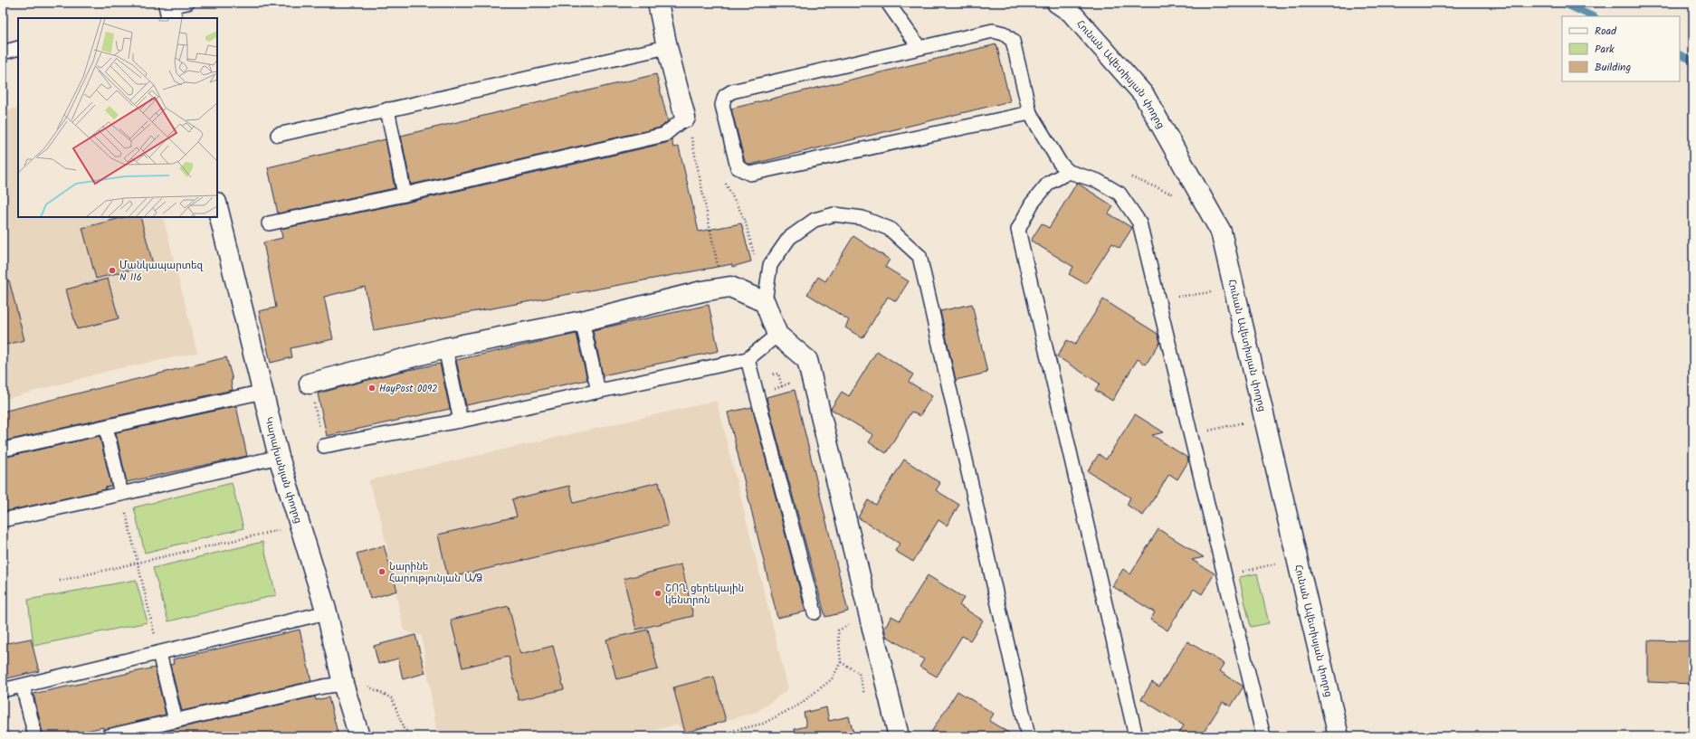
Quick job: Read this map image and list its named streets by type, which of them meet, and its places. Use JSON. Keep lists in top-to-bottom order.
{
  "streets": {
    "street": ["Հունան Ավետիսյան փողոց", "Կարախանյան փողոց"]
  },
  "places": [
    "Մանկապարտեզ N 116",
    "HayPost 0092",
    "Նարինե Հարությունյան Ա/Ձ",
    "ՇՈՂ ցերեկային կենտրոն"
  ],
  "legend": ["Road", "Park", "Building"]
}
